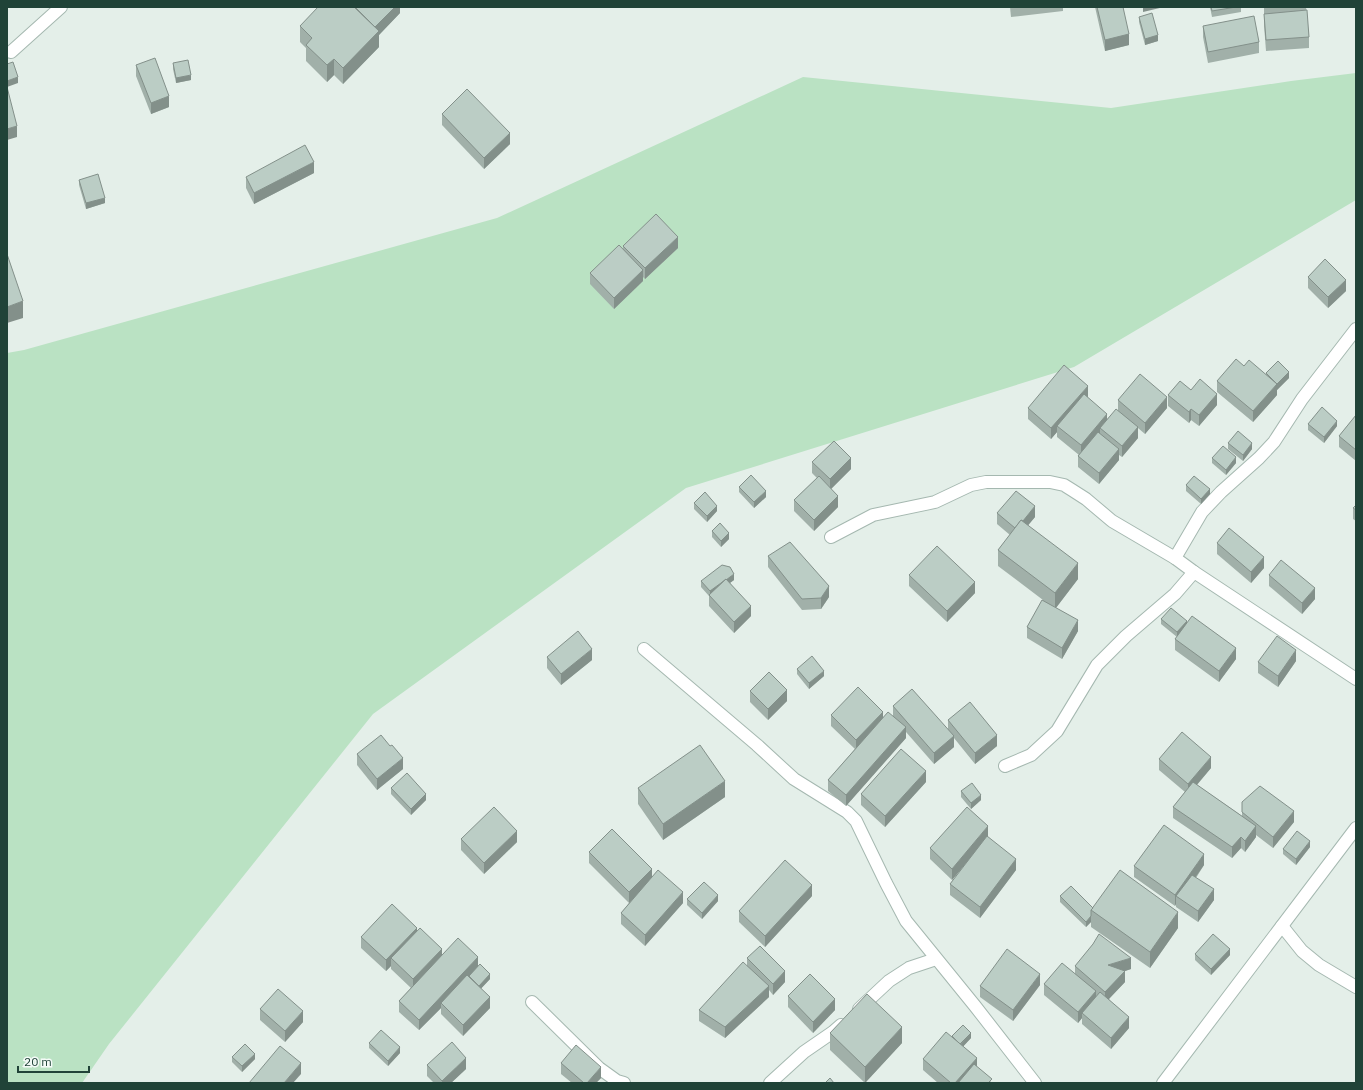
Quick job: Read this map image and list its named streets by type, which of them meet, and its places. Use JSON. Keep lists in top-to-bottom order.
{
  "scale_bar": "20 m"
}
